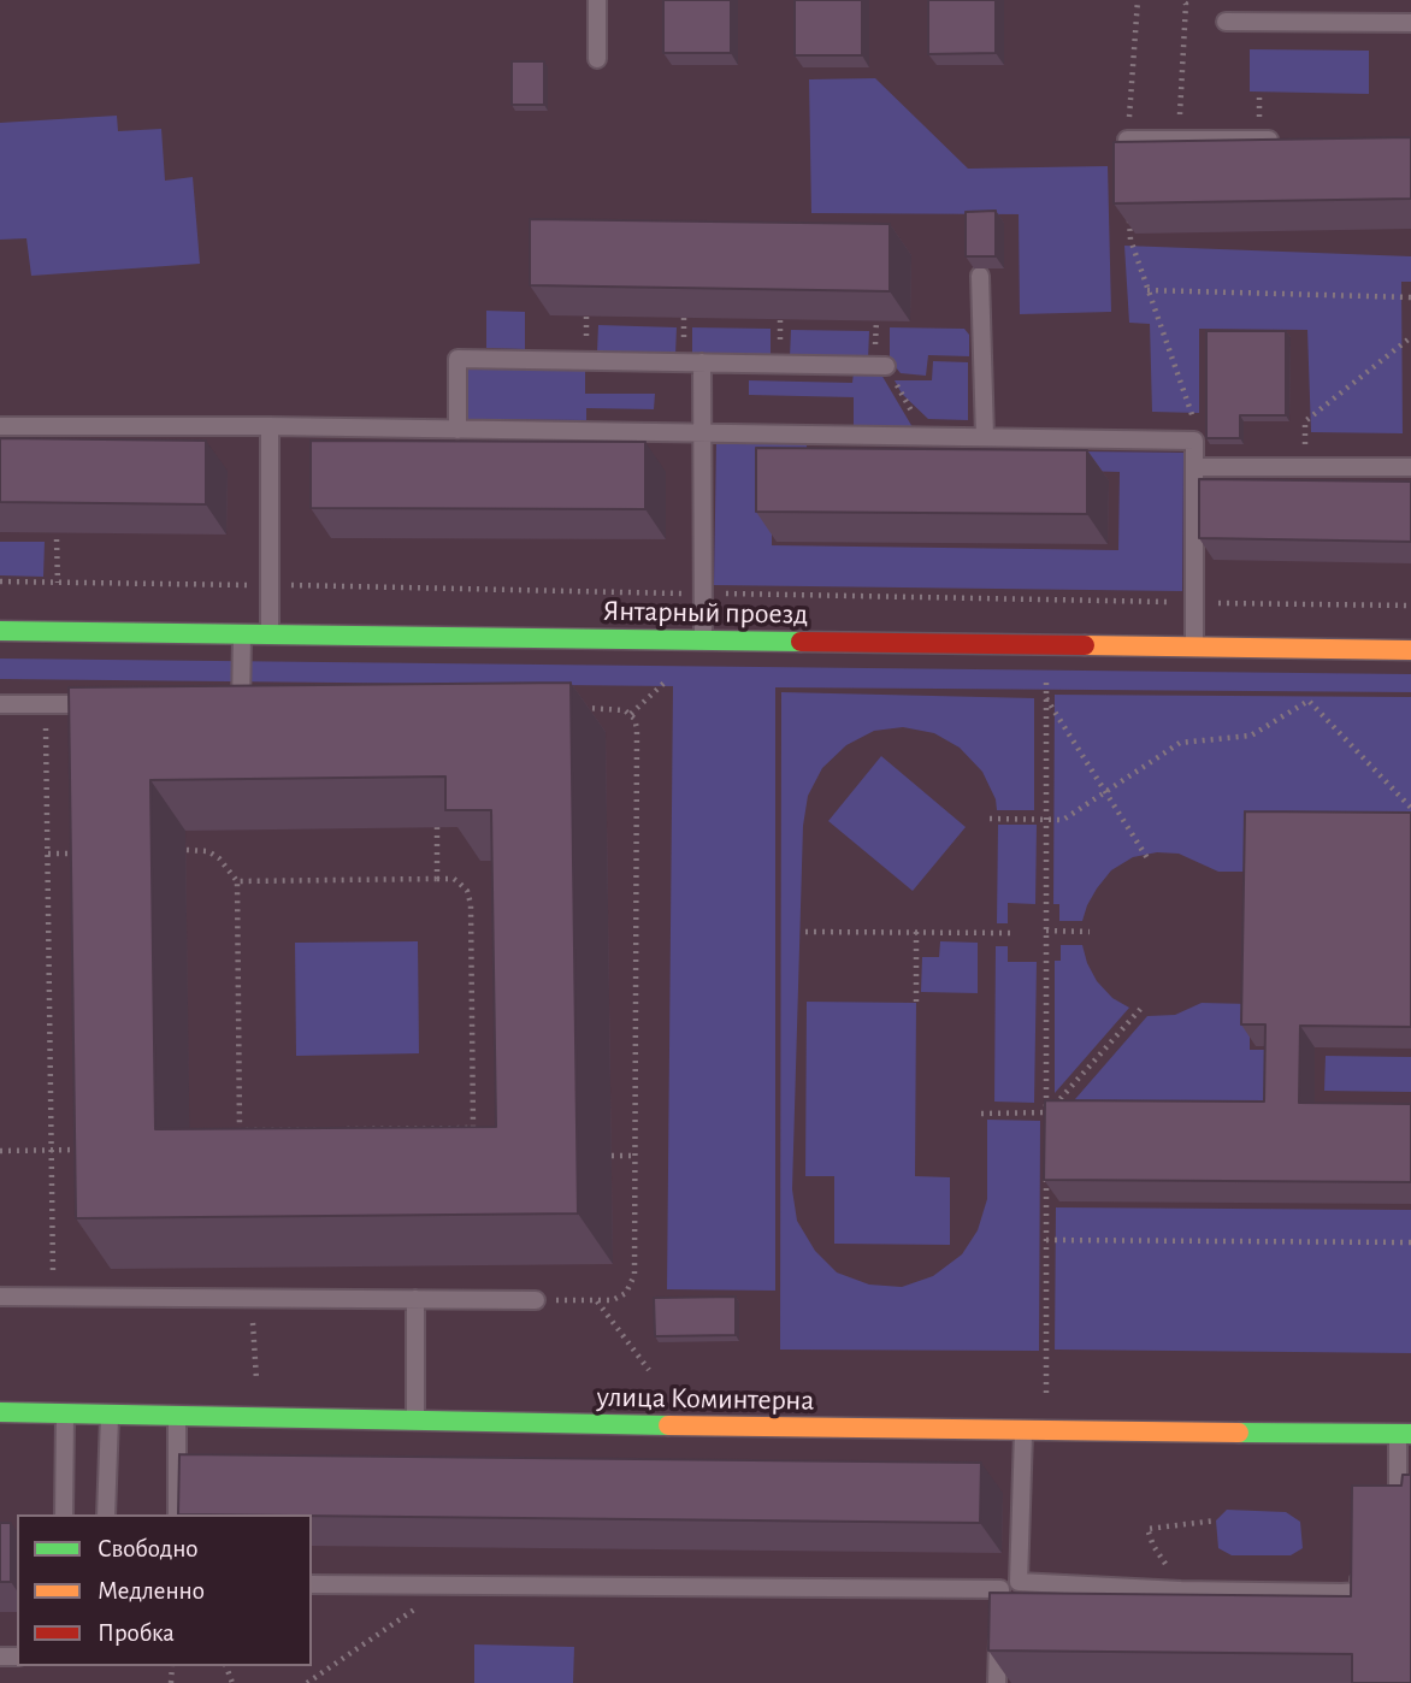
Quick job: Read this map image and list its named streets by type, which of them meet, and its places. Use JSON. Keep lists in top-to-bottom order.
{
  "streets": {
    "street": ["Янтарный проезд", "улица Коминтерна"]
  },
  "legend": ["Свободно", "Медленно", "Пробка"]
}
